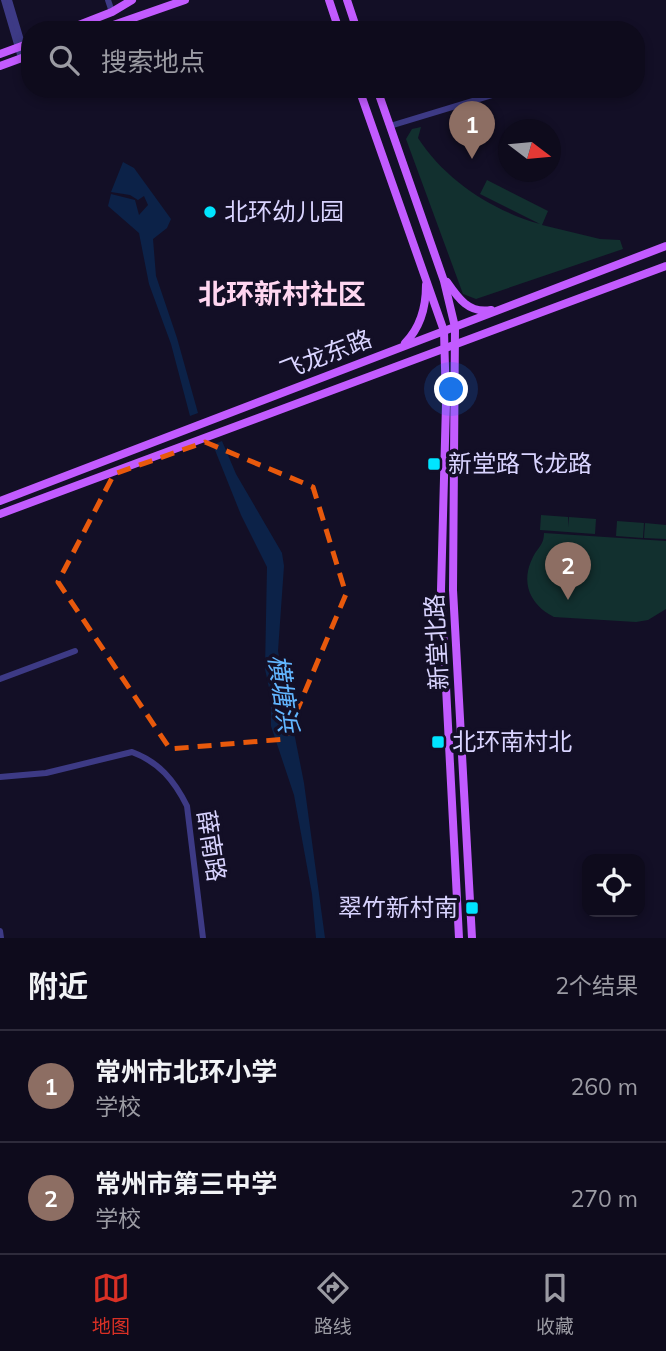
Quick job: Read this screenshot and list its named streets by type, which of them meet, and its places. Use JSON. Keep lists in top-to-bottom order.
{
  "streets": {
    "main road": ["飞龙东路", "新堂北路"],
    "street": ["薛南路"]
  },
  "crossings": [
    ["飞龙东路", "新堂北路"]
  ],
  "districts": ["北环新村社区"],
  "water": ["横塘浜"],
  "places": {
    "other": ["北环幼儿园"],
    "transit": ["新堂路飞龙路", "北环南村北", "翠竹新村南"]
  },
  "north": "right",
  "page": {
    "search": "搜索地点",
    "pins": ["1", "2"],
    "heading": ["附近", "2个结果"],
    "list": [
      {
        "mark": "1",
        "name": "常州市北环小学",
        "note": "学校",
        "value": "260 m"
      },
      {
        "mark": "2",
        "name": "常州市第三中学",
        "note": "学校",
        "value": "270 m"
      }
    ],
    "nav": ["地图", "路线", "收藏"]
  }
}
